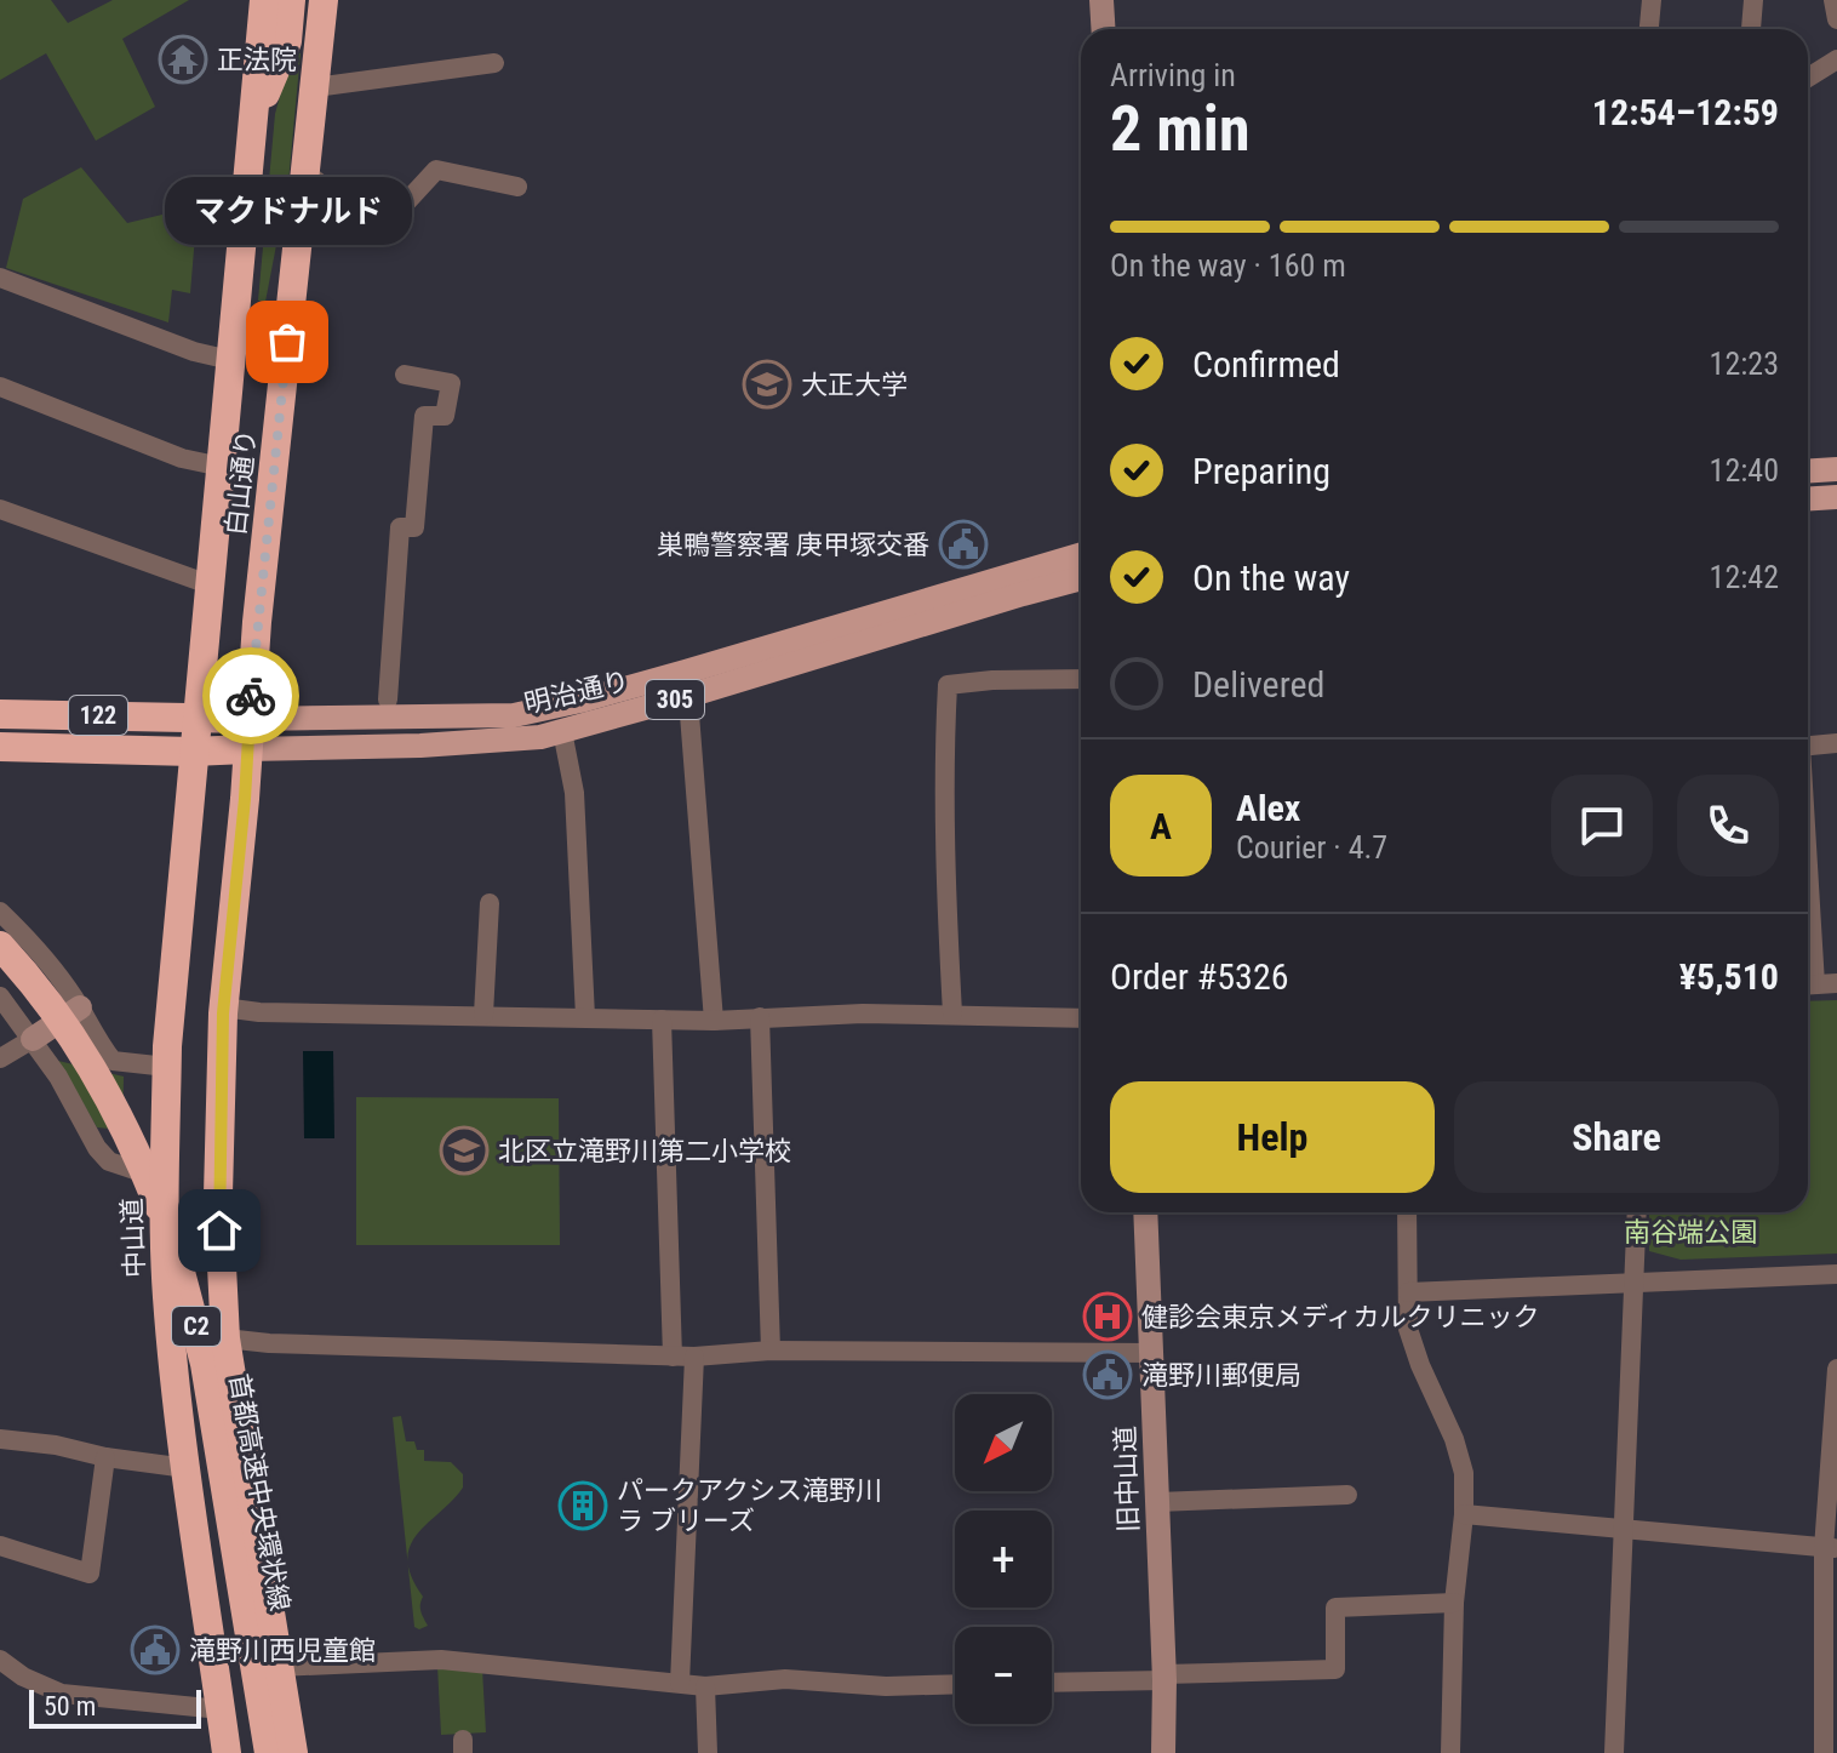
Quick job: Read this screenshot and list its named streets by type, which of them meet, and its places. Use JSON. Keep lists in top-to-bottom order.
{
  "streets": {
    "highway": [
      "白山通り",
      "明治通り",
      "122",
      "中山道",
      "C2",
      "首都高速中央環状線"
    ],
    "main road": ["305"],
    "street": ["旧中山道"]
  },
  "crossings": [
    ["白山通り", "明治通り"],
    ["白山通り", "中山道"],
    ["明治通り", "中山道"]
  ],
  "parks": ["南谷端公園"],
  "places": {
    "temple": ["正法院"],
    "other": ["マクドナルド"],
    "school or university": ["大正大学", "北区立滝野川第二小学校"],
    "public building": ["巣鴨警察署 庚甲塚交番", "滝野川郵便局", "滝野川西児童館"],
    "hospital": ["健診会東京メディカルクリニック"],
    "building": ["パークアクシス滝野川 ラ ブリーズ"]
  },
  "scale_bar": "50 m",
  "north": "bottom left",
  "page": {
    "heading": ["2 min", "Arriving in", "12:54–12:59"],
    "panel": [
      "Alex",
      "Courier · 4.7",
      "Order #5326",
      "¥5,510"
    ],
    "bubble": "マクドナルド",
    "bar": "On the way · 160 m",
    "list": [
      ["Confirmed", "12:23"],
      ["Preparing", "12:40"],
      ["On the way", "12:42"],
      "Delivered"
    ],
    "round": "A",
    "buttons": ["Help", "Share"],
    "map_buttons": ["+", "−"],
    "scale": "50 m"
  }
}
